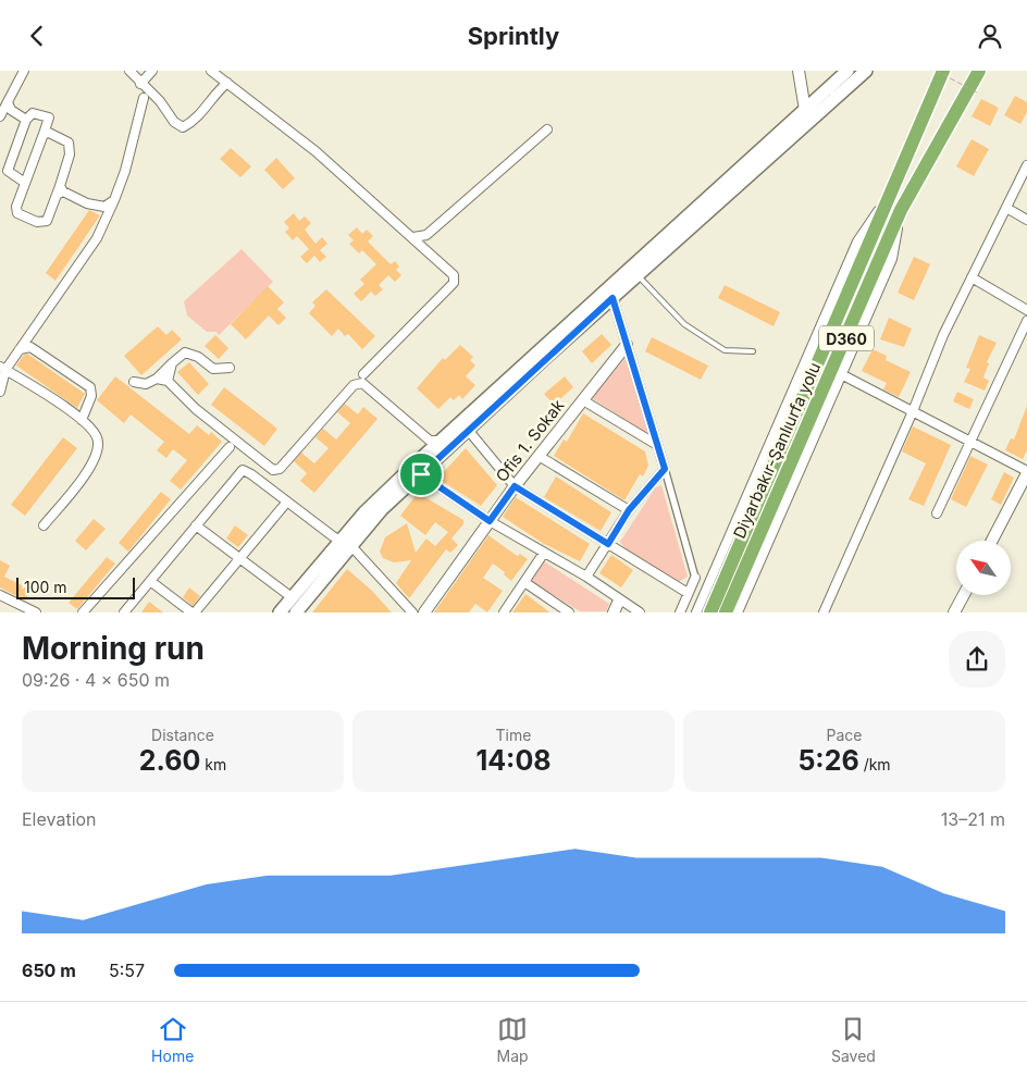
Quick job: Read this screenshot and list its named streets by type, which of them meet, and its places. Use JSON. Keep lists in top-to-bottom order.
{
  "streets": {
    "highway": ["D360", "Diyarbakır-Şanlıurfa yolu"],
    "street": ["Ofis 1. Sokak"]
  },
  "scale_bar": "100 m",
  "north": "top left",
  "page": {
    "header": "Sprintly",
    "scale": "100 m",
    "heading": ["Morning run", "09:26 · 4 × 650 m"],
    "stats": [
      ["Distance", "2.60 km"],
      ["Time", "14:08"],
      ["Pace", "5:26 /km"]
    ],
    "chart": ["Elevation", "13–21 m"],
    "list": [
      {
        "name": "650 m",
        "note": "5:57"
      }
    ],
    "tabs": ["Home", "Map", "Saved"]
  }
}
